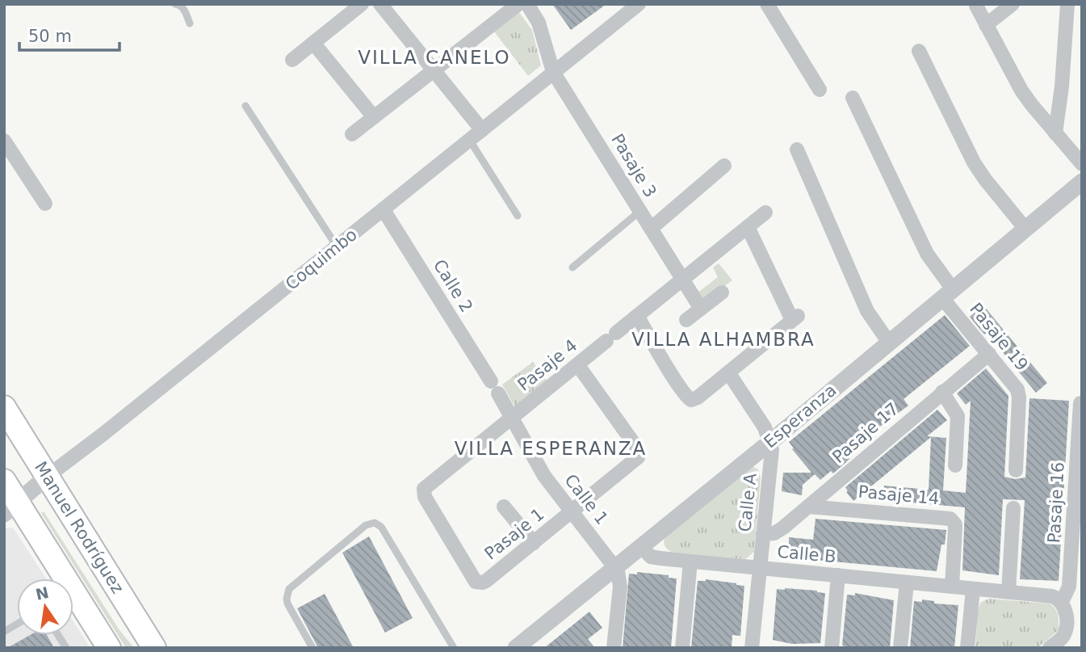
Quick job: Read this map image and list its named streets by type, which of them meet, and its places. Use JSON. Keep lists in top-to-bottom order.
{
  "streets": {
    "main road": ["Manuel Rodríguez"],
    "street": [
      "Pasaje 3",
      "Coquimbo",
      "Calle 2",
      "Pasaje 19",
      "Pasaje 4",
      "Esperanza",
      "Pasaje 17",
      "Pasaje 14",
      "Calle 1",
      "Calle A",
      "Pasaje 16",
      "Pasaje 1",
      "Calle B"
    ]
  },
  "crossings": [
    ["Pasaje 3", "Coquimbo"],
    ["Coquimbo", "Calle 2"],
    ["Coquimbo", "Manuel Rodríguez"],
    ["Calle 2", "Calle 1"],
    ["Pasaje 19", "Esperanza"],
    ["Pasaje 19", "Pasaje 17"],
    ["Pasaje 4", "Calle 1"],
    ["Pasaje 4", "Pasaje 1"],
    ["Esperanza", "Calle 1"],
    ["Esperanza", "Calle A"],
    ["Esperanza", "Calle B"],
    ["Pasaje 17", "Pasaje 14"],
    ["Pasaje 17", "Calle A"],
    ["Pasaje 14", "Calle B"],
    ["Calle 1", "Pasaje 1"],
    ["Calle A", "Calle B"],
    ["Pasaje 16", "Calle B"]
  ],
  "districts": ["VILLA CANELO", "VILLA ALHAMBRA", "VILLA ESPERANZA"],
  "scale_bar": "50 m",
  "north": "top"
}
